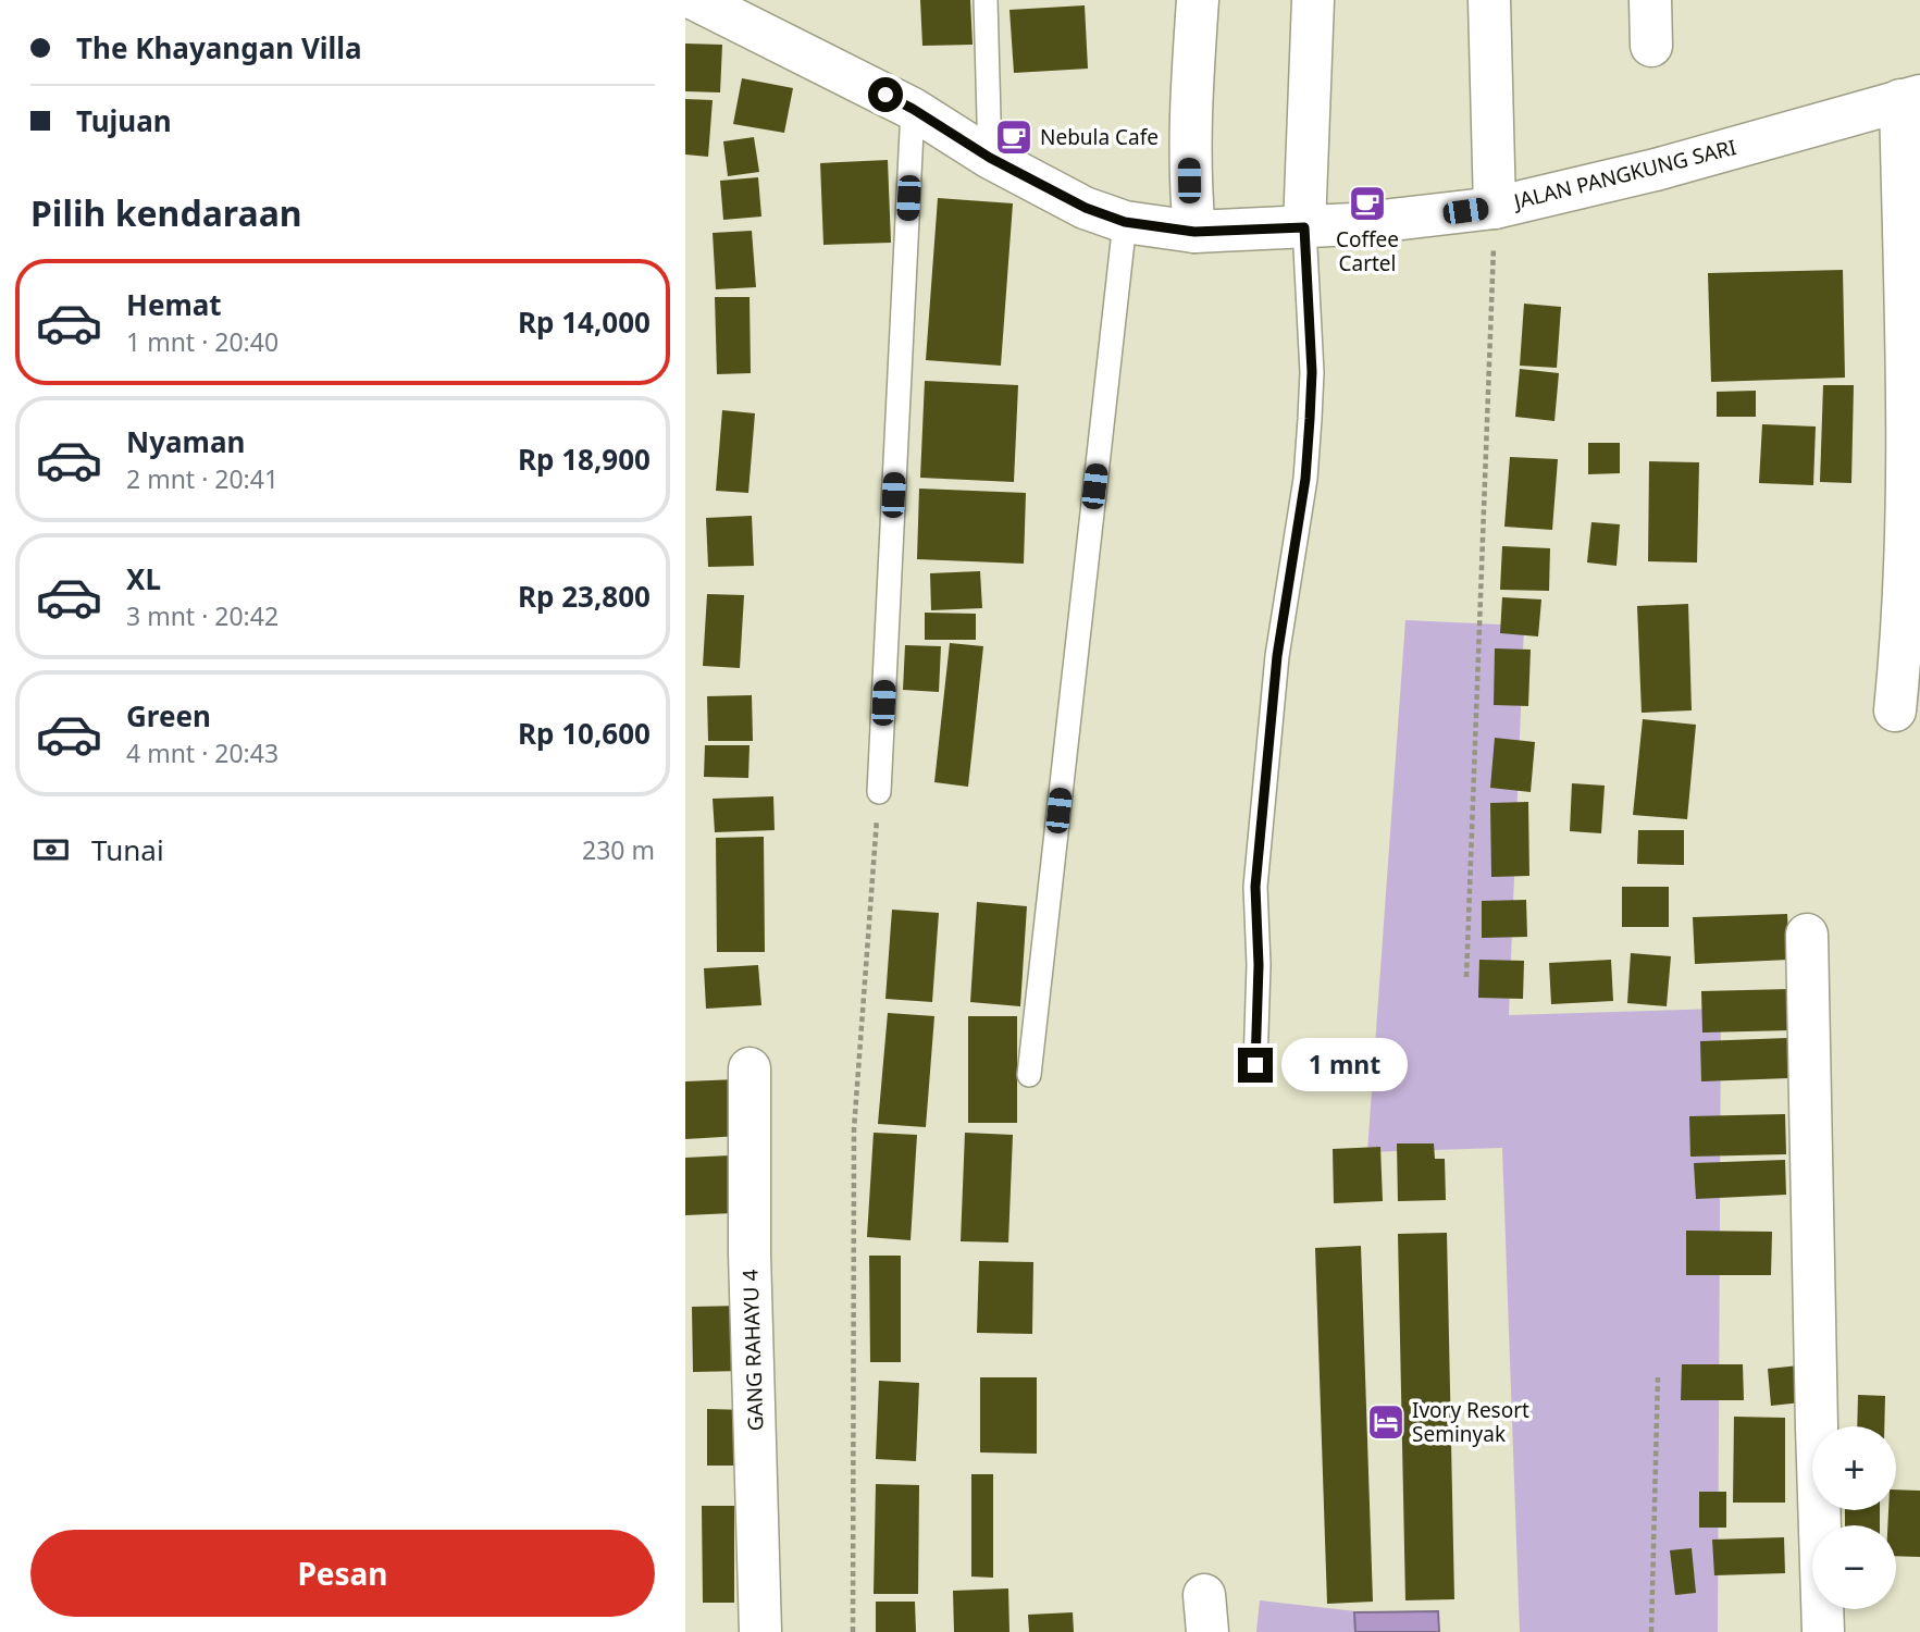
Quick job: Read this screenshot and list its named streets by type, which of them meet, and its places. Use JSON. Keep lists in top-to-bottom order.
{
  "streets": {
    "street": ["JALAN PANGKUNG SARI", "GANG RAHAYU 4"]
  },
  "places": {
    "cafe": ["Nebula Cafe", "Coffee Cartel"],
    "hotel": ["Ivory Resort Seminyak"]
  },
  "page": {
    "banner": ["The Khayangan Villa", "Tujuan"],
    "heading": "Pilih kendaraan",
    "list": [
      {
        "name": "Hemat",
        "note": "1 mnt · 20:40",
        "value": "Rp 14,000"
      },
      {
        "name": "Nyaman",
        "note": "2 mnt · 20:41",
        "value": "Rp 18,900"
      },
      {
        "name": "XL",
        "note": "3 mnt · 20:42",
        "value": "Rp 23,800"
      },
      {
        "name": "Green",
        "note": "4 mnt · 20:43",
        "value": "Rp 10,600"
      }
    ],
    "pay": ["Tunai", "230 m"],
    "bubble": "1 mnt",
    "map_buttons": ["+", "−"],
    "buttons": "Pesan"
  }
}
